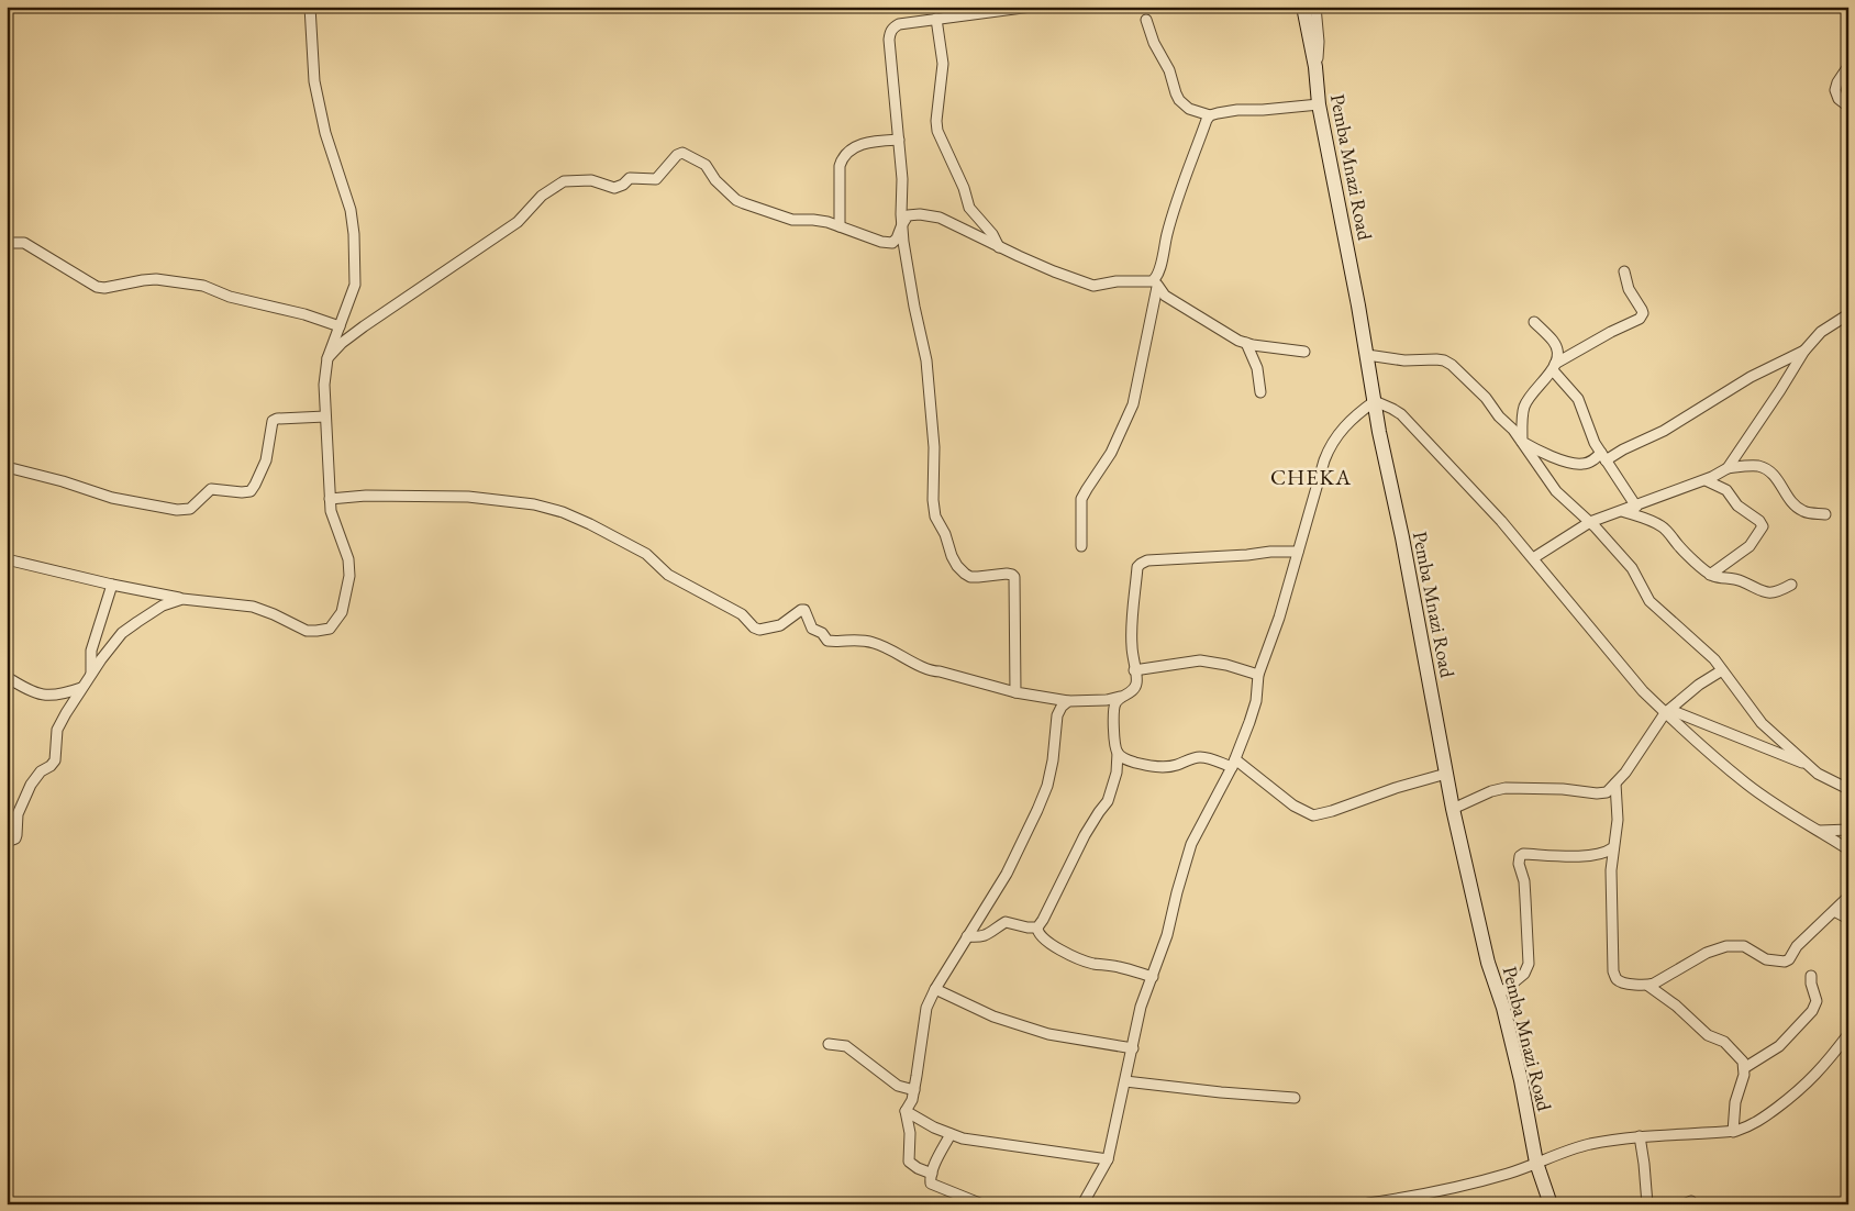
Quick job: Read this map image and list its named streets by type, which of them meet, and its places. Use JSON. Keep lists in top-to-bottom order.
{
  "streets": {
    "main road": ["Pemba Mnazi Road"]
  },
  "districts": ["CHEKA"]
}
